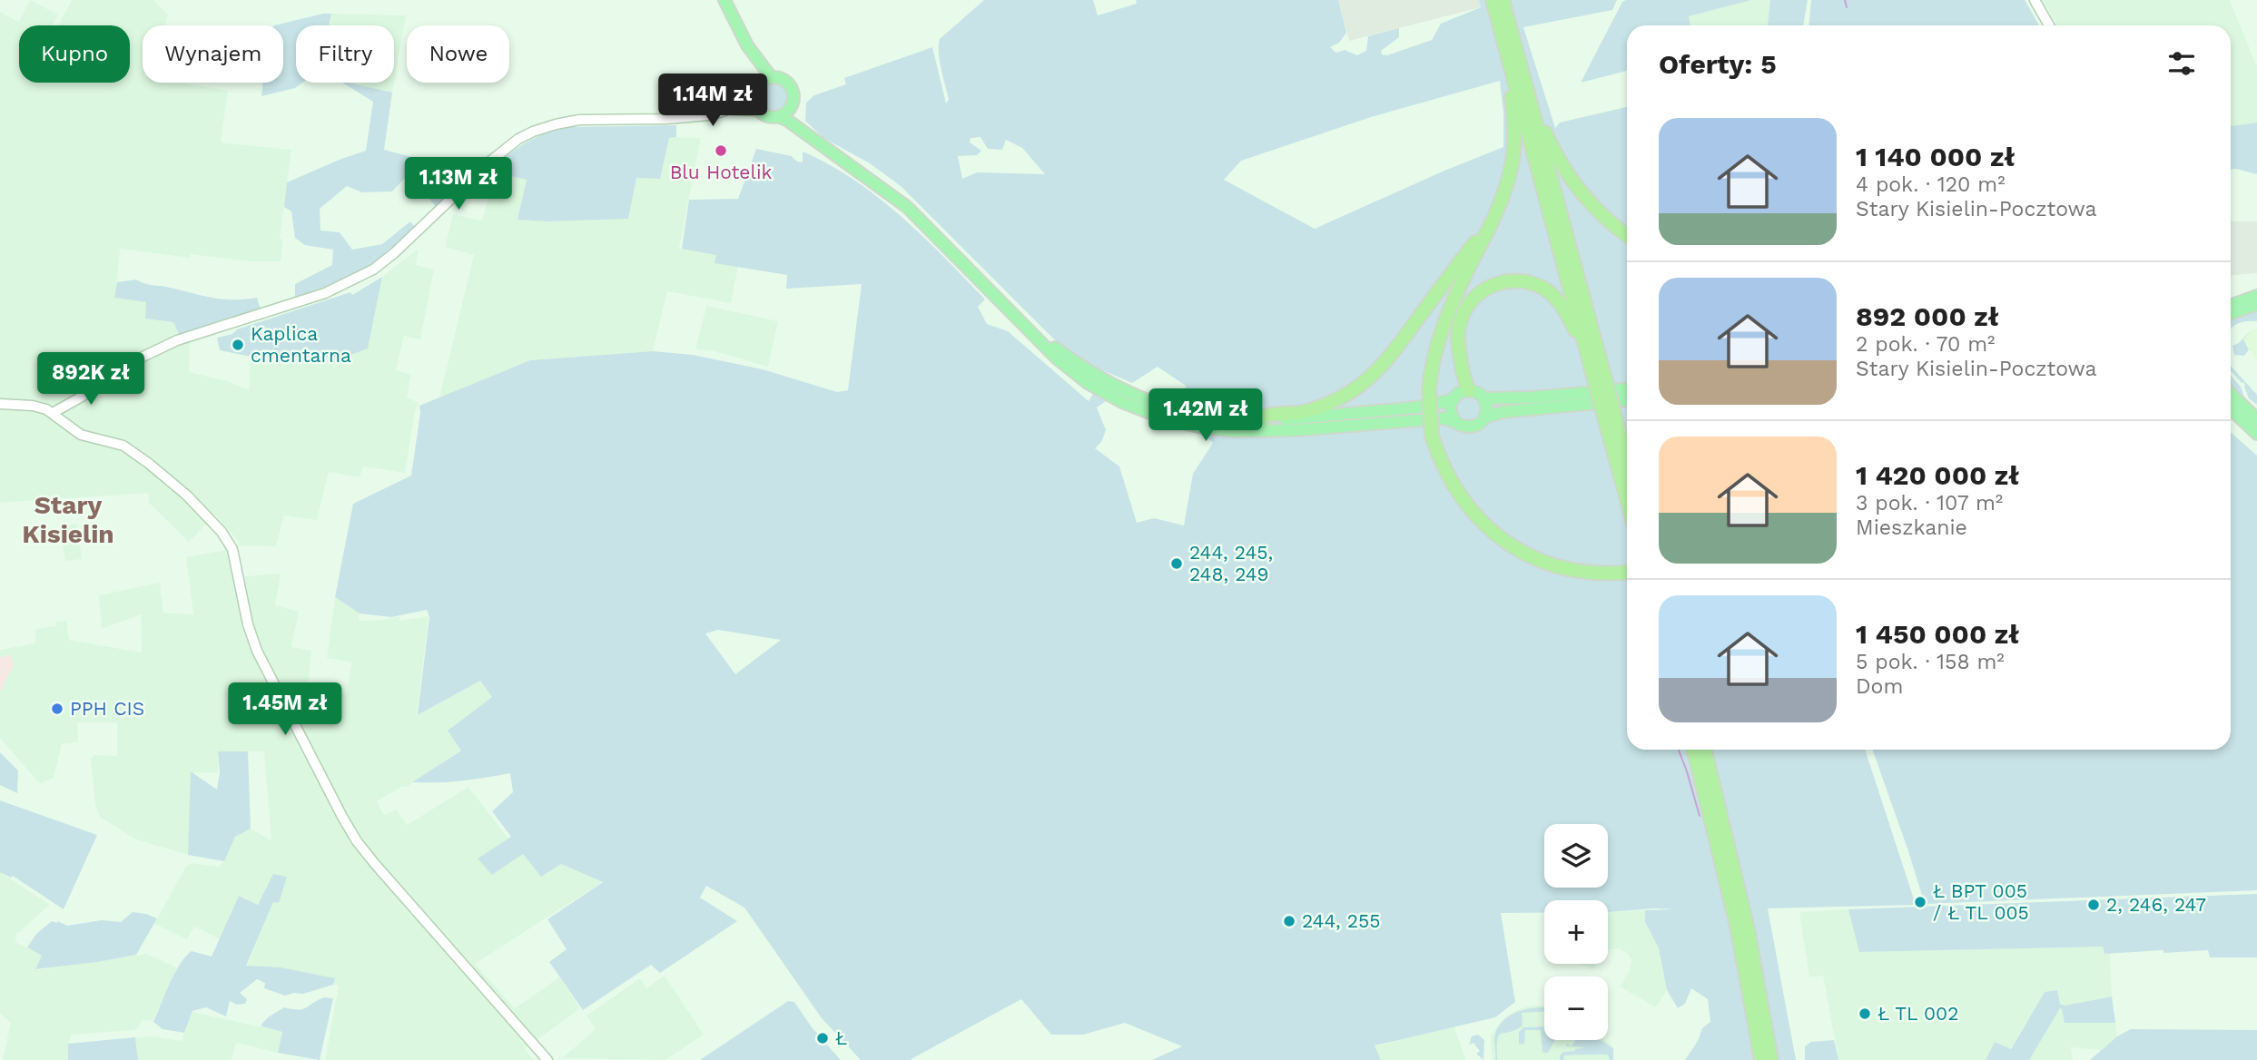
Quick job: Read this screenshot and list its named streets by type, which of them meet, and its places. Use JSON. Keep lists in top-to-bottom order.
{
  "districts": ["Stary Kisielin"],
  "places": [
    "Blu Hotelik",
    "Kaplica cmentarna",
    "244, 245, 248, 249",
    "PPH CIS",
    "Ł BPT 005 / Ł TL 005",
    "2, 246, 247",
    "244, 255",
    "Ł TL 002",
    "Ł"
  ],
  "page": {
    "chip": [
      "Kupno",
      "Wynajem",
      "Filtry",
      "Nowe"
    ],
    "heading": "Oferty: 5",
    "price": [
      "1.14M zł",
      "1.13M zł",
      "892K zł",
      "1.42M zł",
      "1.45M zł"
    ],
    "list": [
      {
        "name": "1 140 000 zł",
        "note": "4 pok. · 120 m² · Stary Kisielin-Pocztowa"
      },
      {
        "name": "892 000 zł",
        "note": "2 pok. · 70 m² · Stary Kisielin-Pocztowa"
      },
      {
        "name": "1 420 000 zł",
        "note": "3 pok. · 107 m² · Mieszkanie"
      },
      {
        "name": "1 450 000 zł",
        "note": "5 pok. · 158 m² · Dom"
      }
    ],
    "map_buttons": ["+", "−"]
  }
}
